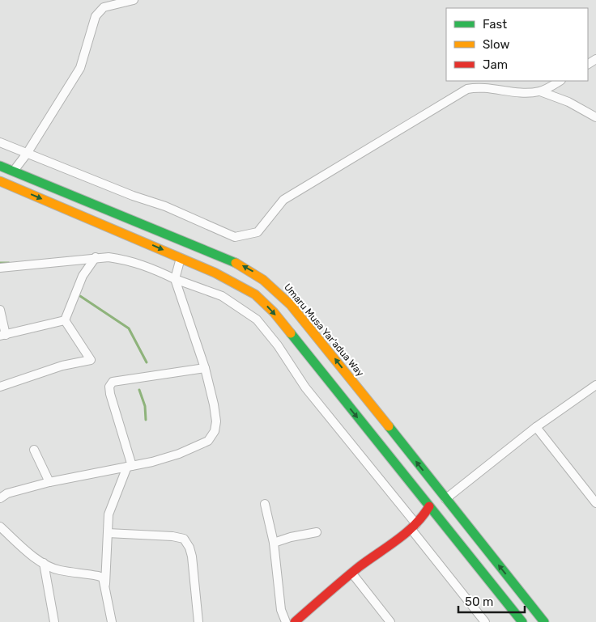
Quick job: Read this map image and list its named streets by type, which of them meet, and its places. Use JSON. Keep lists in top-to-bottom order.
{
  "streets": {
    "main road": ["Umaru Musa Yar'adua Way"]
  },
  "legend": ["Fast", "Slow", "Jam"],
  "scale_bar": "50 m"
}
